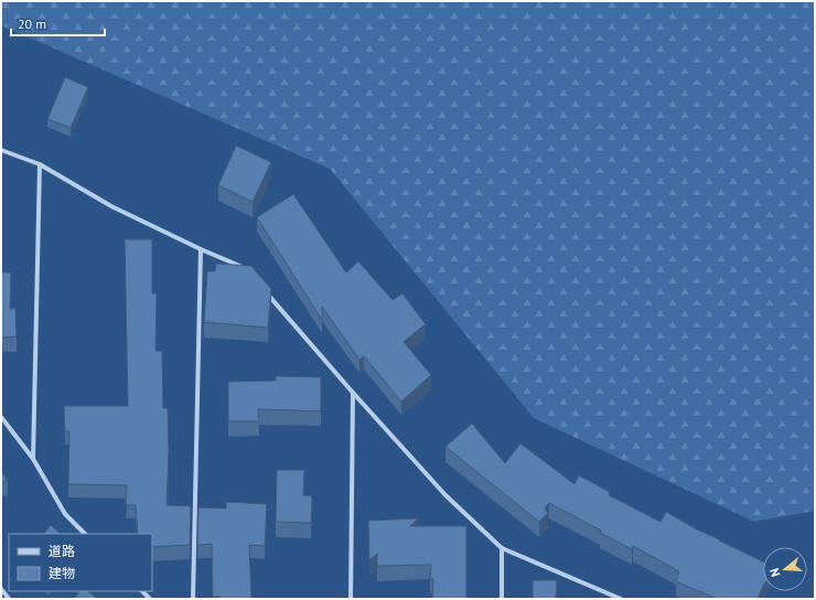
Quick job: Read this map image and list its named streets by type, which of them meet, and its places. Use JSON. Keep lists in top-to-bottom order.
{
  "legend": ["道路", "建物"],
  "scale_bar": "20 m",
  "north": "left"
}
